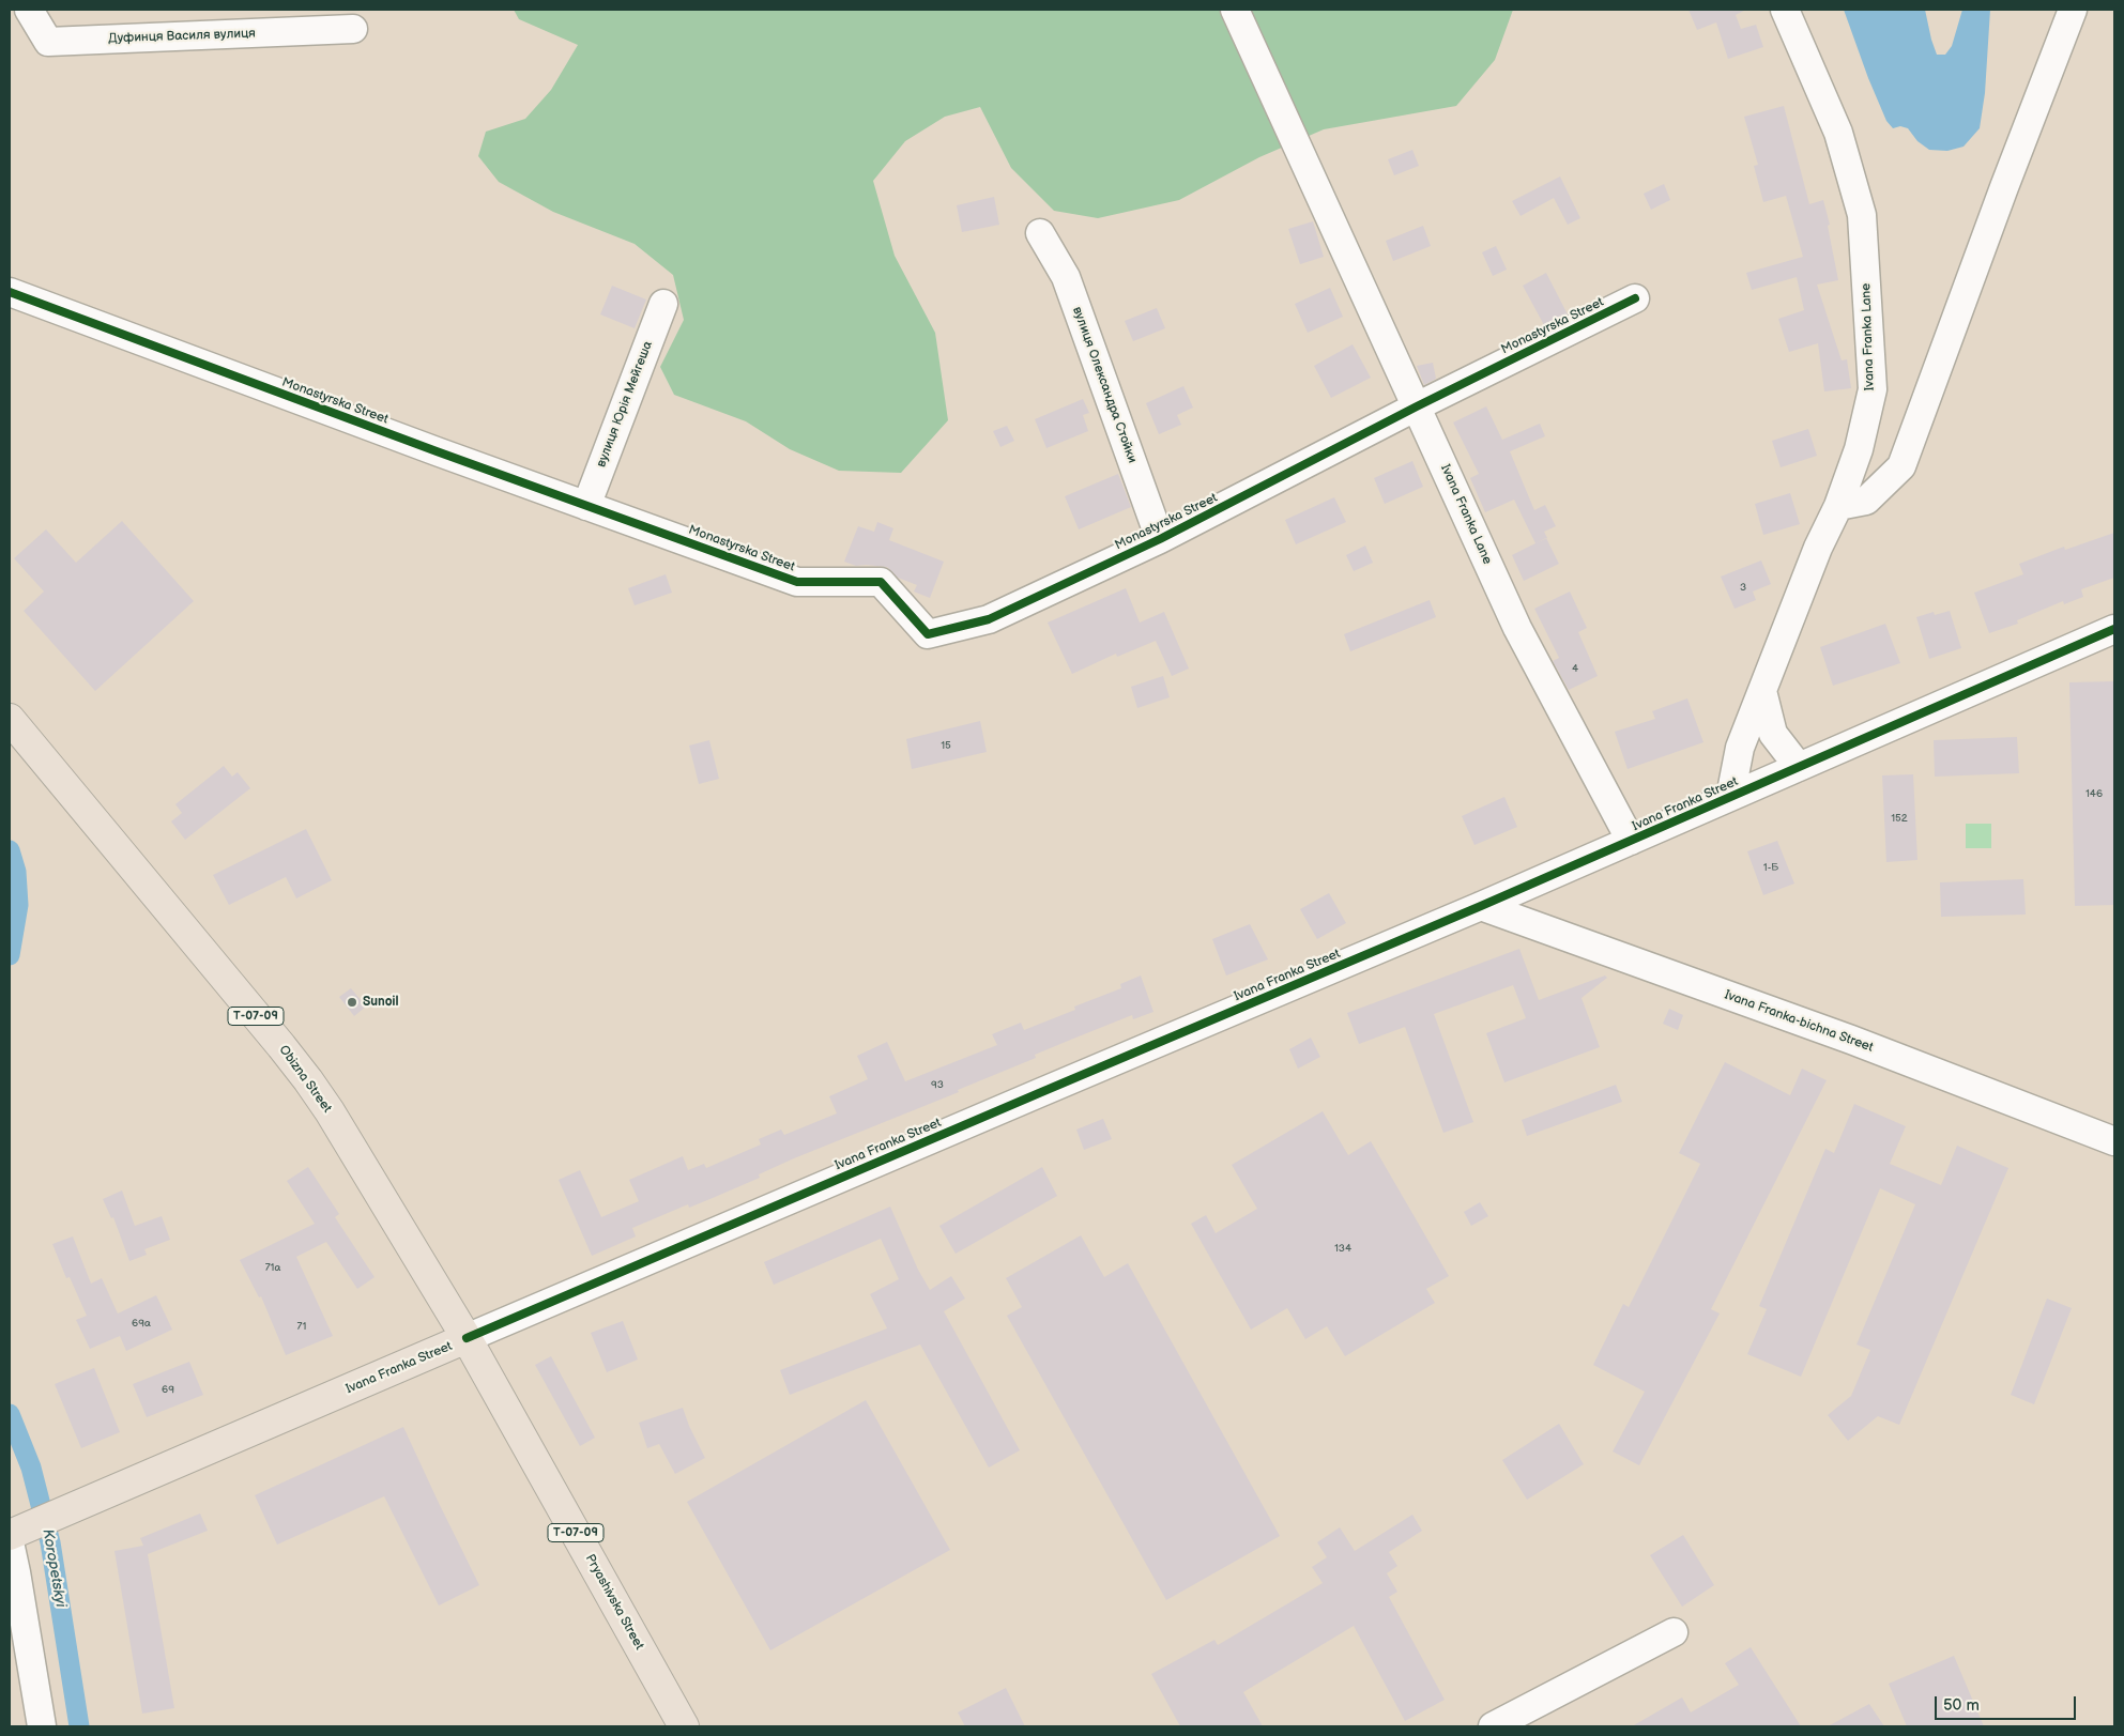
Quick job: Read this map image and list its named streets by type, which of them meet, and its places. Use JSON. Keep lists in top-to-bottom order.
{
  "streets": {
    "main road": [
      "Ivana Franka Street",
      "Т-07-09",
      "Obizna Street",
      "Pryashivska Street"
    ],
    "street": [
      "Дуфинця Василя вулиця",
      "Monastyrska Street",
      "Ivana Franka Lane",
      "вулиця Олександра Стойки",
      "вулиця Юрія Мейгеша",
      "Ivana Franka-bichna Street"
    ]
  },
  "crossings": [
    ["Monastyrska Street", "Ivana Franka Lane"],
    ["Monastyrska Street", "вулиця Олександра Стойки"],
    ["Monastyrska Street", "вулиця Юрія Мейгеша"],
    ["Ivana Franka Lane", "Ivana Franka Street"],
    ["Ivana Franka Street", "Ivana Franka-bichna Street"],
    ["Ivana Franka Street", "Obizna Street"],
    ["Ivana Franka Street", "Pryashivska Street"],
    ["Obizna Street", "Pryashivska Street"]
  ],
  "water": ["Koropetskyi"],
  "places": ["Sunoil"],
  "house_numbers": [
    "3",
    "4",
    "15",
    "146",
    "152",
    "1-Б",
    "93",
    "134",
    "71а",
    "69а",
    "71",
    "69"
  ],
  "scale_bar": "50 m"
}
